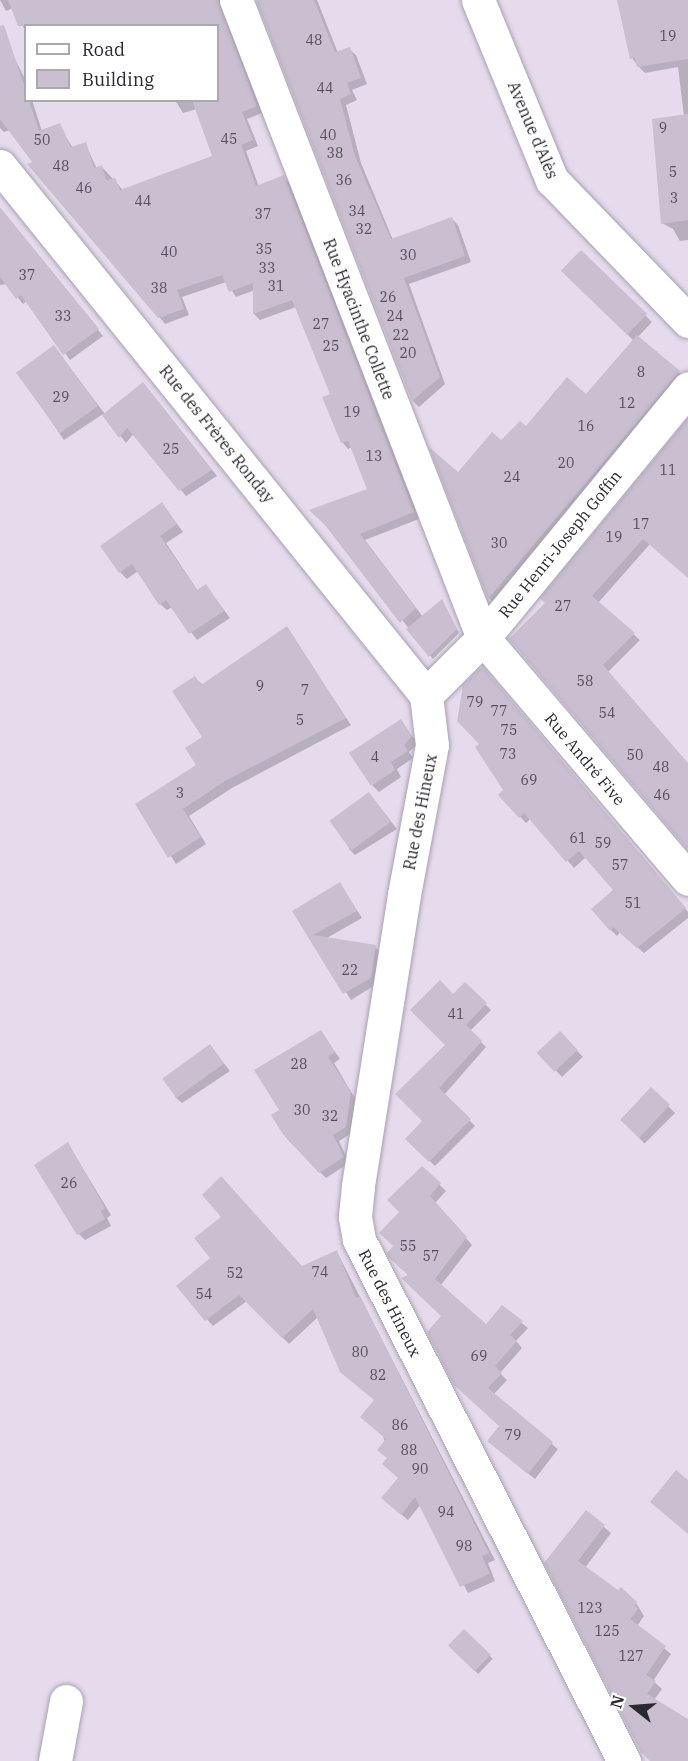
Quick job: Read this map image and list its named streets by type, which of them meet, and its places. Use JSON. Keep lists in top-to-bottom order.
{
  "streets": {
    "street": [
      "Avenue d'Alès",
      "Rue Hyacinthe Collette",
      "Rue des Frères Ronday",
      "Rue Henri-Joseph Goffin",
      "Rue André Five",
      "Rue des Hineux"
    ]
  },
  "crossings": [
    ["Rue Hyacinthe Collette", "Rue Henri-Joseph Goffin"],
    ["Rue Hyacinthe Collette", "Rue André Five"],
    ["Rue des Frères Ronday", "Rue Henri-Joseph Goffin"],
    ["Rue des Frères Ronday", "Rue des Hineux"],
    ["Rue Henri-Joseph Goffin", "Rue André Five"],
    ["Rue Henri-Joseph Goffin", "Rue des Hineux"]
  ],
  "house_numbers": [
    "19",
    "48",
    "44",
    "9",
    "40",
    "45",
    "50",
    "38",
    "48",
    "5",
    "36",
    "46",
    "3",
    "44",
    "34",
    "37",
    "32",
    "35",
    "40",
    "30",
    "33",
    "37",
    "31",
    "38",
    "26",
    "33",
    "24",
    "27",
    "22",
    "25",
    "20",
    "8",
    "29",
    "12",
    "19",
    "16",
    "25",
    "13",
    "20",
    "11",
    "24",
    "17",
    "19",
    "30",
    "27",
    "58",
    "9",
    "7",
    "79",
    "77",
    "54",
    "5",
    "75",
    "73",
    "50",
    "4",
    "48",
    "69",
    "3",
    "46",
    "61",
    "59",
    "57",
    "51",
    "22",
    "41",
    "28",
    "30",
    "32",
    "26",
    "55",
    "57",
    "74",
    "52",
    "54",
    "80",
    "69",
    "82",
    "86",
    "79",
    "88",
    "90",
    "94",
    "98",
    "123",
    "125",
    "127"
  ],
  "legend": ["Road", "Building"],
  "north": "left"
}
